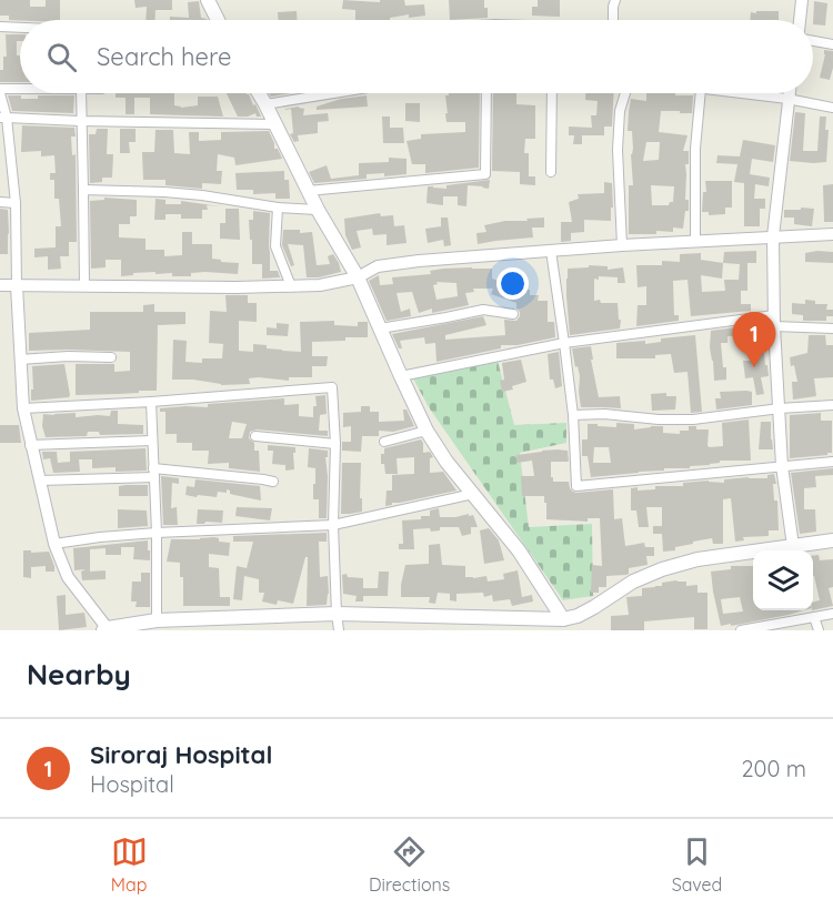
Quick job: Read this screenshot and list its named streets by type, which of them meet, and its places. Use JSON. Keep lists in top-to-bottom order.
{
  "page": {
    "search": "Search here",
    "pins": "1",
    "heading": "Nearby",
    "list": [
      {
        "mark": "1",
        "name": "Siroraj Hospital",
        "note": "Hospital",
        "value": "200 m"
      }
    ],
    "nav": ["Map", "Directions", "Saved"]
  }
}
